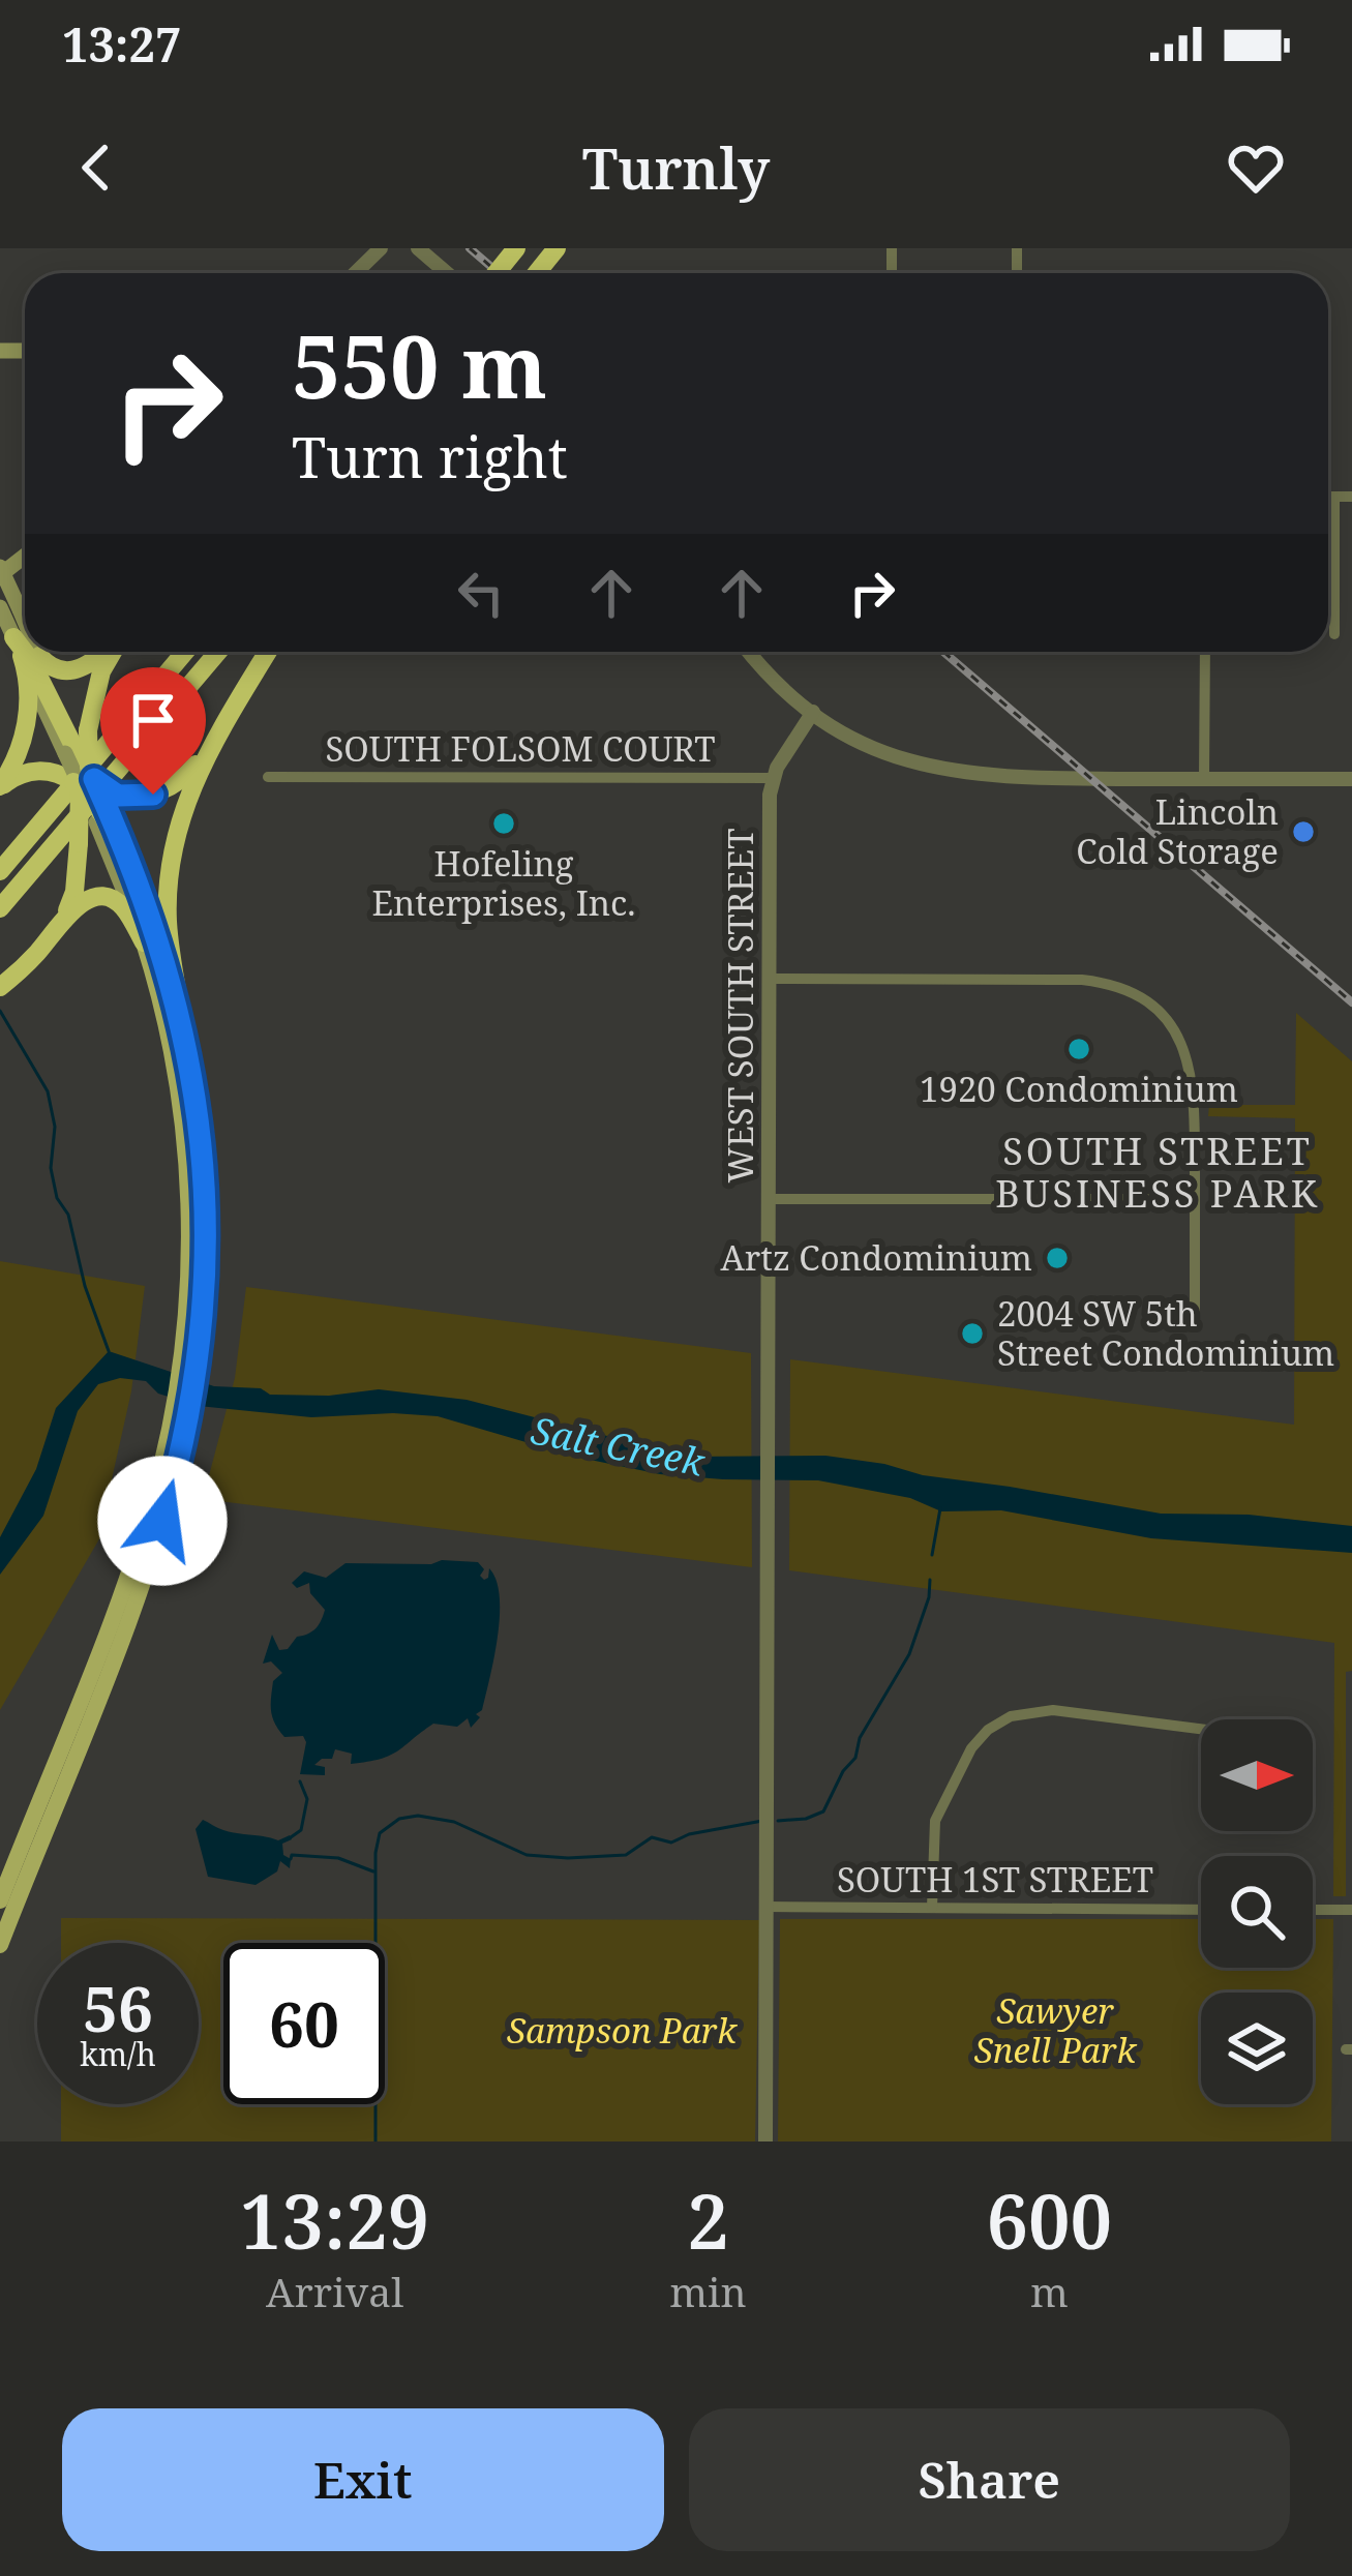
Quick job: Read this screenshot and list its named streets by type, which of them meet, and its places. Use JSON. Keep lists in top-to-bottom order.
{
  "streets": {
    "street": ["SOUTH FOLSOM COURT", "WEST SOUTH STREET", "SOUTH 1ST STREET"]
  },
  "crossings": [
    ["SOUTH FOLSOM COURT", "WEST SOUTH STREET"],
    ["WEST SOUTH STREET", "SOUTH 1ST STREET"]
  ],
  "districts": ["SOUTH STREET BUSINESS PARK"],
  "water": ["Salt Creek"],
  "parks": ["Sawyer Snell Park", "Sampson Park"],
  "places": [
    "Hofeling Enterprises, Inc.",
    "Lincoln Cold Storage",
    "1920 Condominium",
    "Artz Condominium",
    "2004 SW 5th Street Condominium"
  ],
  "north": "right",
  "page": {
    "status": "13:27",
    "header": "Turnly",
    "turn": ["550 m", "Turn right"],
    "speed": "56 km/h",
    "limit": "60",
    "eta": [
      "13:29",
      "Arrival",
      "2",
      "min",
      "600",
      "m"
    ],
    "buttons": ["Exit", "Share"]
  }
}
